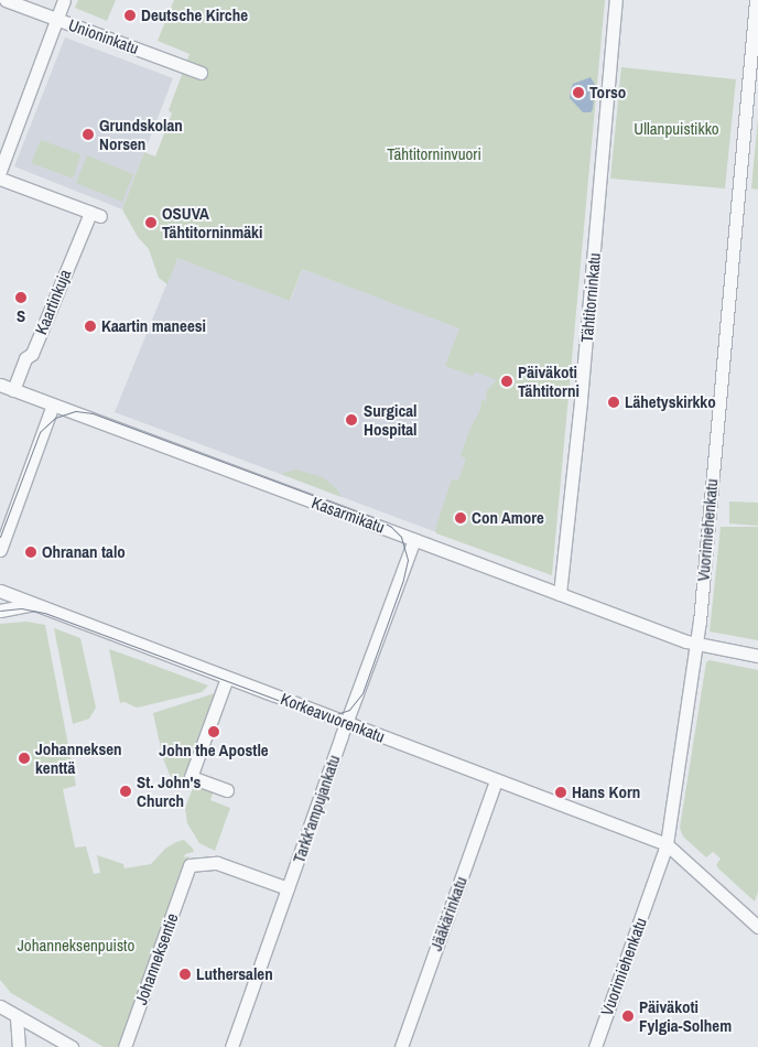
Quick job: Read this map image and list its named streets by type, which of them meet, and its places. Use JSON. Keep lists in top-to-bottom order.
{
  "streets": {
    "street": [
      "Unioninkatu",
      "Tähtitorninkatu",
      "Kaartinkuja",
      "Kasarmikatu",
      "Vuorimiehenkatu",
      "Korkeavuorenkatu",
      "Tarkk'ampujankatu",
      "Jääkärinkatu",
      "Johanneksentie"
    ]
  },
  "crossings": [
    ["Tähtitorninkatu", "Kasarmikatu"],
    ["Kaartinkuja", "Kasarmikatu"],
    ["Kasarmikatu", "Vuorimiehenkatu"],
    ["Kasarmikatu", "Tarkk'ampujankatu"],
    ["Vuorimiehenkatu", "Korkeavuorenkatu"],
    ["Korkeavuorenkatu", "Tarkk'ampujankatu"],
    ["Korkeavuorenkatu", "Jääkärinkatu"],
    ["Tarkk'ampujankatu", "Johanneksentie"]
  ],
  "parks": ["Ullanpuistikko", "Tähtitorninvuori", "Johanneksenpuisto"],
  "places": [
    "Deutsche Kirche",
    "Torso",
    "Grundskolan Norsen",
    "OSUVA Tähtitorninmäki",
    "S",
    "Kaartin maneesi",
    "Päiväkoti Tähtitorni",
    "Lähetyskirkko",
    "Surgical Hospital",
    "Con Amore",
    "Ohranan talo",
    "John the Apostle",
    "Johanneksen kenttä",
    "St. John's Church",
    "Hans Korn",
    "Luthersalen",
    "Päiväkoti Fylgia-Solhem"
  ]
}
